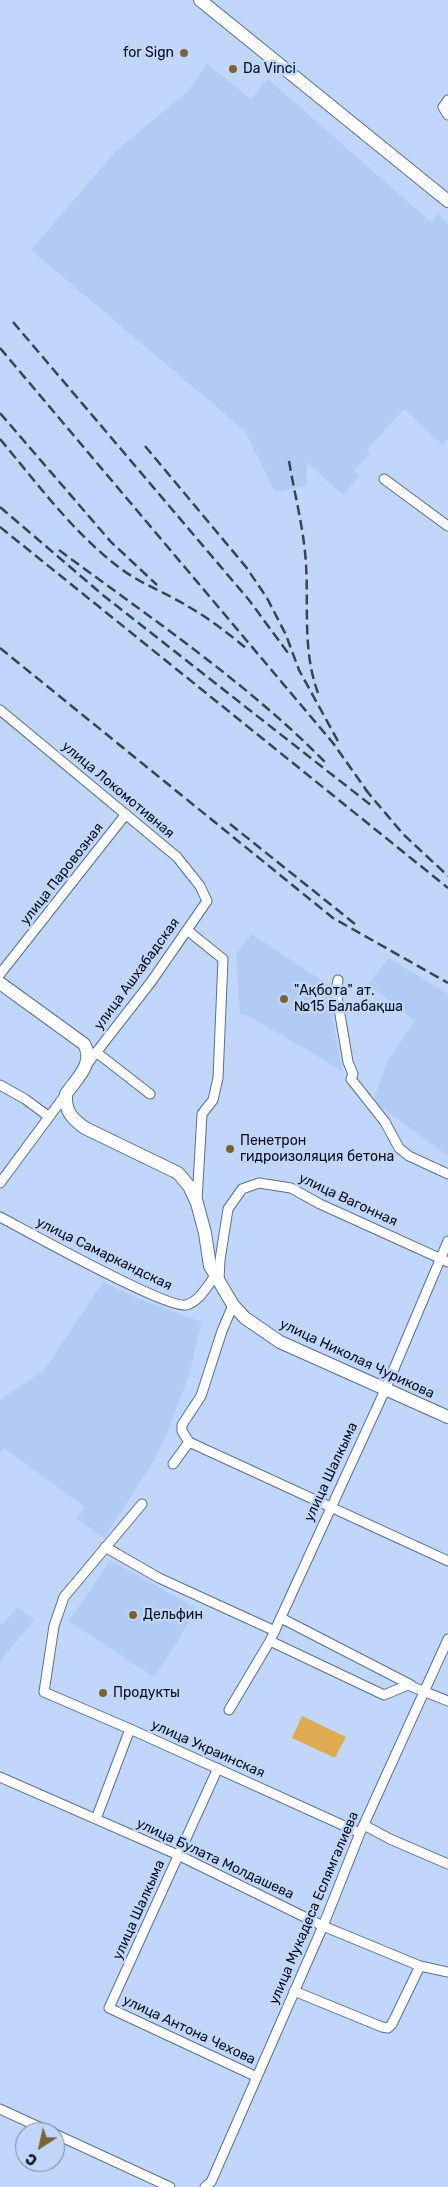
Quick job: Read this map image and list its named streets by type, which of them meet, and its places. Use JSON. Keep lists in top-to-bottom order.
{
  "streets": {
    "street": [
      "улица Локомотивная",
      "улица Паровозная",
      "улица Ашхабадская",
      "улица Вагонная",
      "улица Самаркандская",
      "улица Николая Чурикова",
      "улица Шалкыма",
      "улица Украинская",
      "улица Булата Молдашева",
      "улица Мукадеса Еслямгалиева",
      "улица Антона Чехова"
    ]
  },
  "crossings": [
    ["улица Локомотивная", "улица Паровозная"],
    ["улица Локомотивная", "улица Ашхабадская"],
    ["улица Вагонная", "улица Самаркандская"],
    ["улица Вагонная", "улица Николая Чурикова"],
    ["улица Вагонная", "улица Шалкыма"],
    ["улица Самаркандская", "улица Николая Чурикова"],
    ["улица Николая Чурикова", "улица Шалкыма"],
    ["улица Шалкыма", "улица Украинская"],
    ["улица Шалкыма", "улица Булата Молдашева"],
    ["улица Шалкыма", "улица Антона Чехова"],
    ["улица Украинская", "улица Мукадеса Еслямгалиева"],
    ["улица Булата Молдашева", "улица Мукадеса Еслямгалиева"],
    ["улица Мукадеса Еслямгалиева", "улица Антона Чехова"]
  ],
  "places": [
    "for Sign",
    "Da Vinci",
    "\"Ақбота\" ат. №15 Балабақша",
    "Пенетрон гидроизоляция бетона",
    "Дельфин",
    "Продукты"
  ],
  "north": "bottom left"
}
